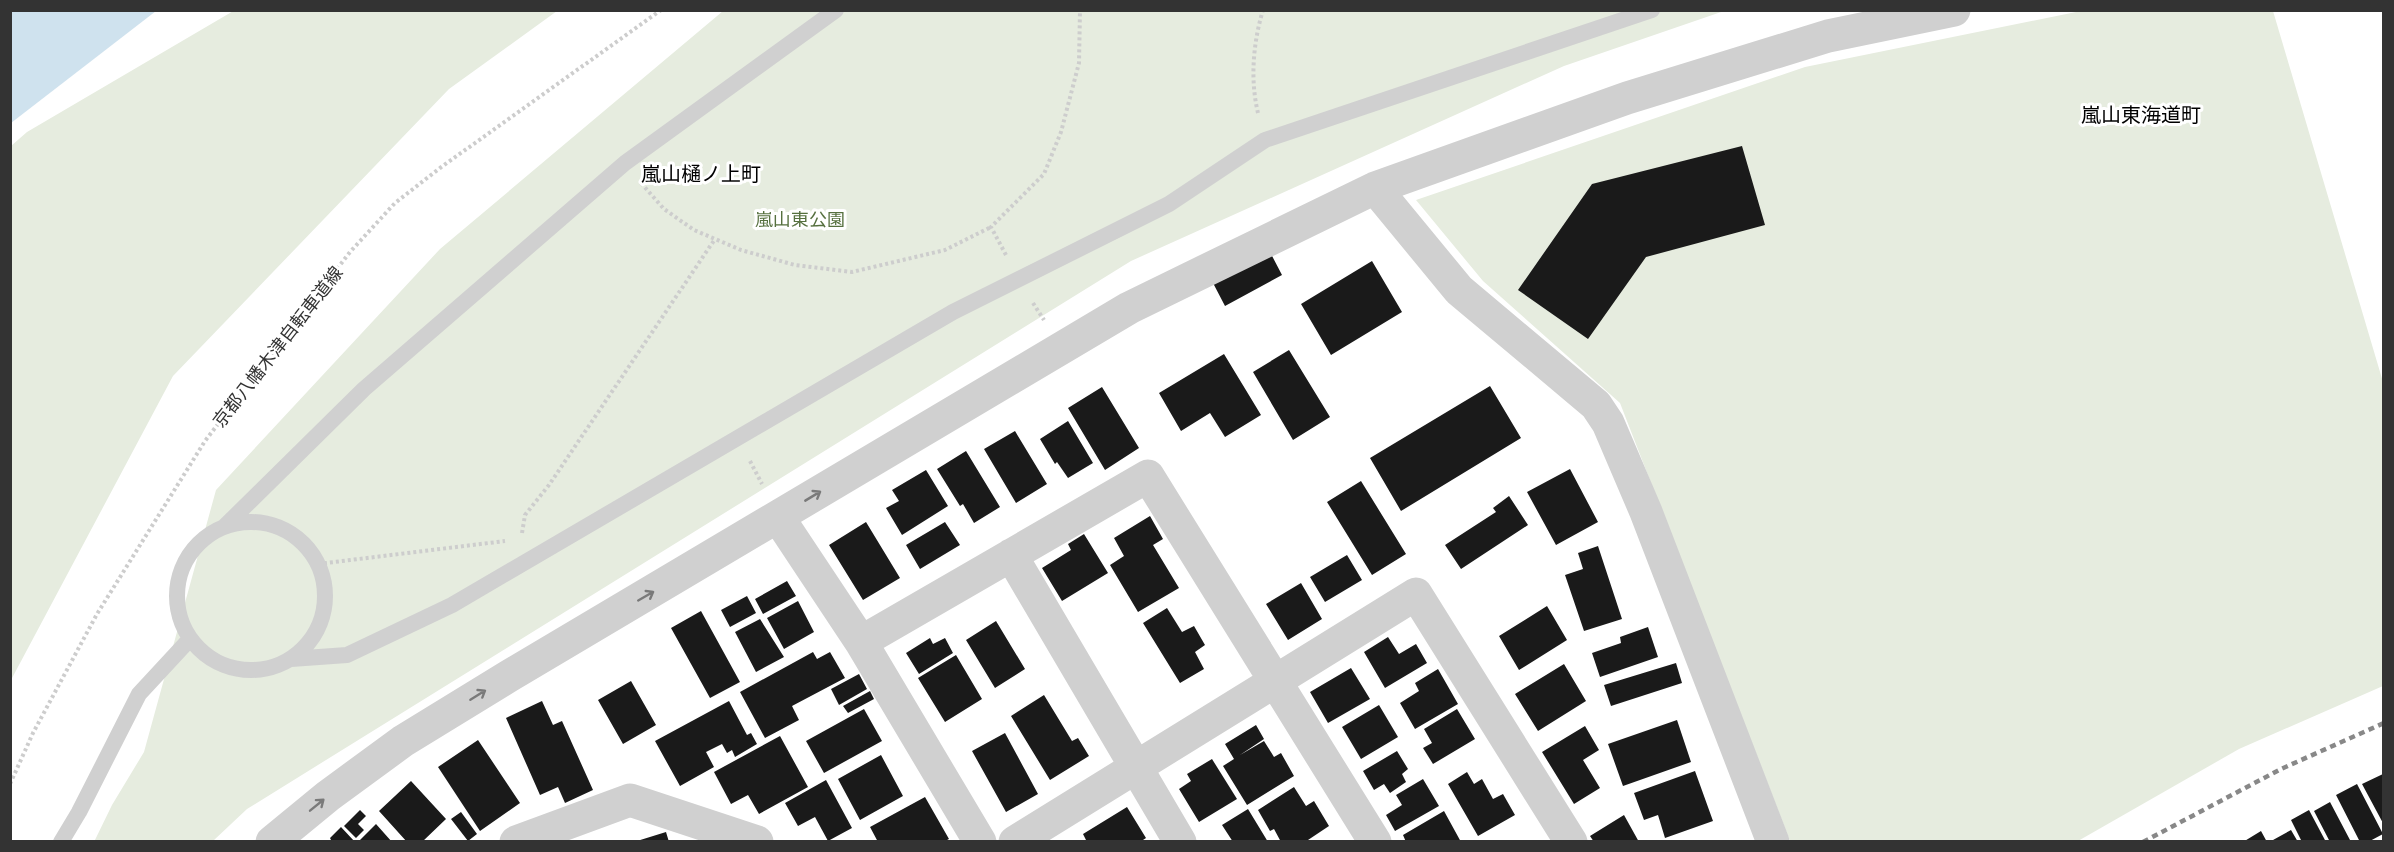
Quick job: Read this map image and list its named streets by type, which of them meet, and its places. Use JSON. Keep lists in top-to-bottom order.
{
  "streets": {
    "path": ["京都八幡木津自転車道線"]
  },
  "districts": ["嵐山東海道町", "嵐山樋ノ上町"],
  "parks": ["嵐山東公園"]
}
